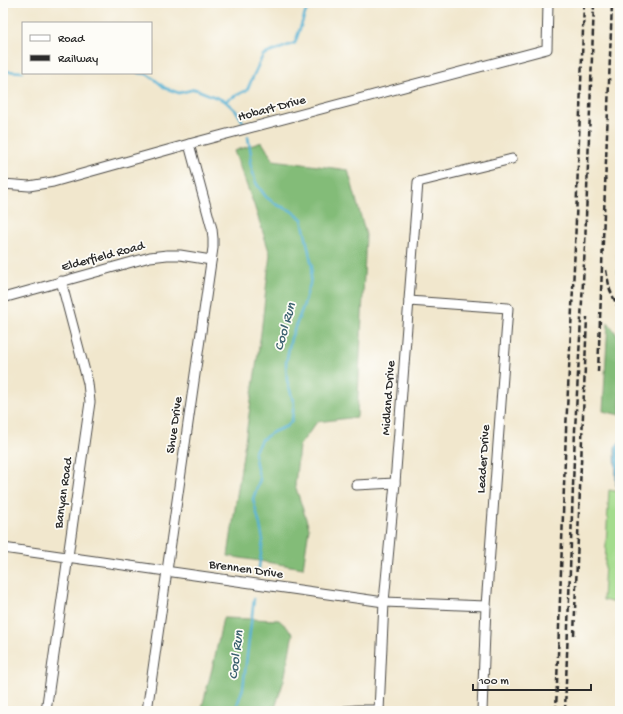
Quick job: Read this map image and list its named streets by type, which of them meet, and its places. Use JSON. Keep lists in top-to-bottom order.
{
  "streets": {
    "street": [
      "Hobart Drive",
      "Elderfield Road",
      "Midland Drive",
      "Shue Drive",
      "Leader Drive",
      "Banyan Road",
      "Brennen Drive"
    ]
  },
  "crossings": [
    ["Hobart Drive", "Shue Drive"],
    ["Elderfield Road", "Shue Drive"],
    ["Elderfield Road", "Banyan Road"],
    ["Midland Drive", "Leader Drive"],
    ["Midland Drive", "Brennen Drive"],
    ["Shue Drive", "Brennen Drive"],
    ["Leader Drive", "Brennen Drive"],
    ["Banyan Road", "Brennen Drive"]
  ],
  "water": ["Cool Run"],
  "legend": ["Road", "Railway"],
  "scale_bar": "100 m"
}
